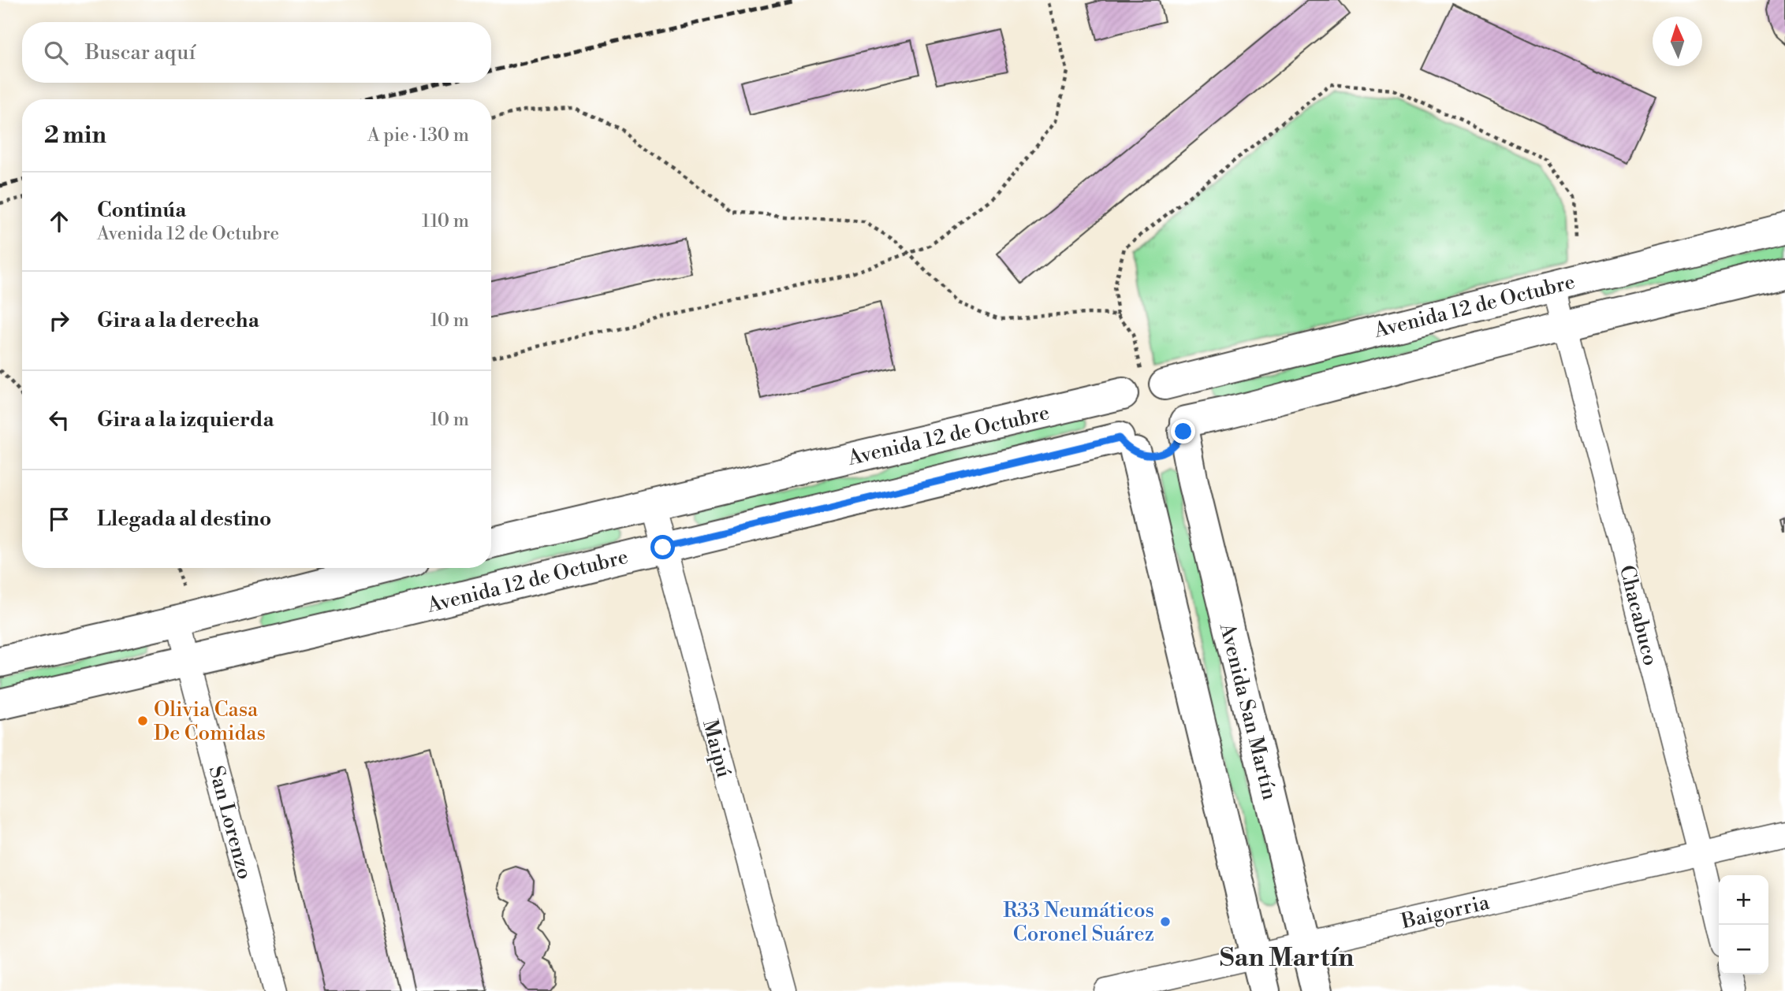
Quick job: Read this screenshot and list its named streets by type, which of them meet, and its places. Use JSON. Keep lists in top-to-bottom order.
{
  "streets": {
    "main road": ["Avenida 12 de Octubre", "Avenida San Martín"],
    "street": [
      "Chacabuco",
      "Maipú",
      "San Lorenzo",
      "Baigorria"
    ]
  },
  "crossings": [
    ["Avenida 12 de Octubre", "Chacabuco"],
    ["Avenida 12 de Octubre", "Avenida San Martín"],
    ["Avenida 12 de Octubre", "Maipú"],
    ["Avenida 12 de Octubre", "San Lorenzo"],
    ["Chacabuco", "Baigorria"],
    ["Avenida San Martín", "Baigorria"]
  ],
  "districts": ["San Martín"],
  "places": ["Olivia Casa De Comidas", "R33 Neumáticos Coronel Suárez"],
  "north": "top",
  "page": {
    "search": "Buscar aquí",
    "heading": ["2 min", "A pie · 130 m"],
    "list": [
      ["Continúa", "Avenida 12 de Octubre", "110 m"],
      ["Gira a la derecha", "10 m"],
      ["Gira a la izquierda", "10 m"],
      "Llegada al destino"
    ],
    "map_buttons": ["+", "−"]
  }
}
